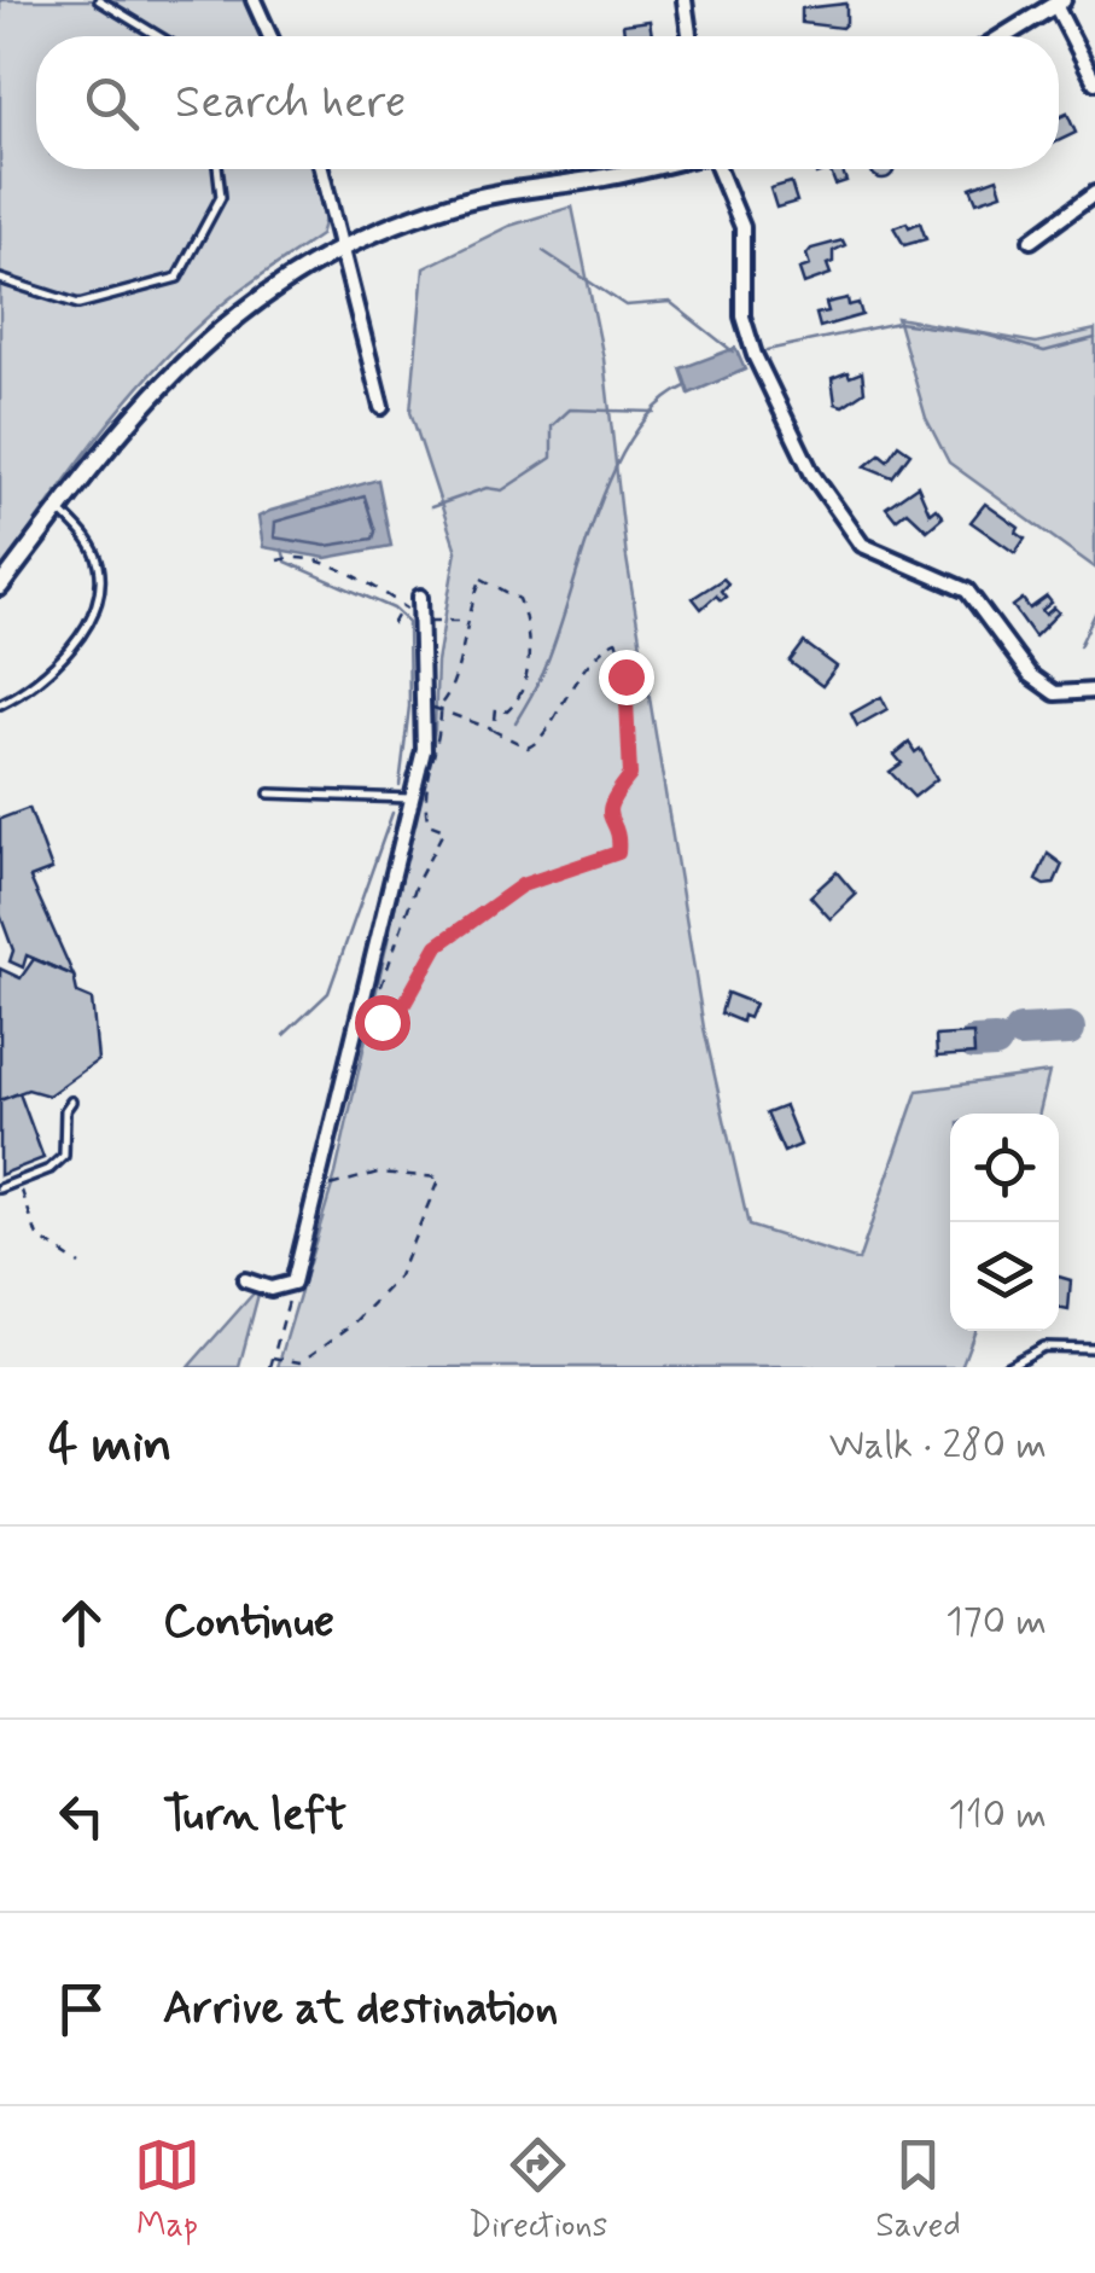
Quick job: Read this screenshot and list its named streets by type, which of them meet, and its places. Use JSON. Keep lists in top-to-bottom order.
{
  "page": {
    "search": "Search here",
    "heading": ["4 min", "Walk · 280 m"],
    "list": [
      ["Continue", "170 m"],
      ["Turn left", "110 m"],
      "Arrive at destination"
    ],
    "nav": ["Map", "Directions", "Saved"]
  }
}
